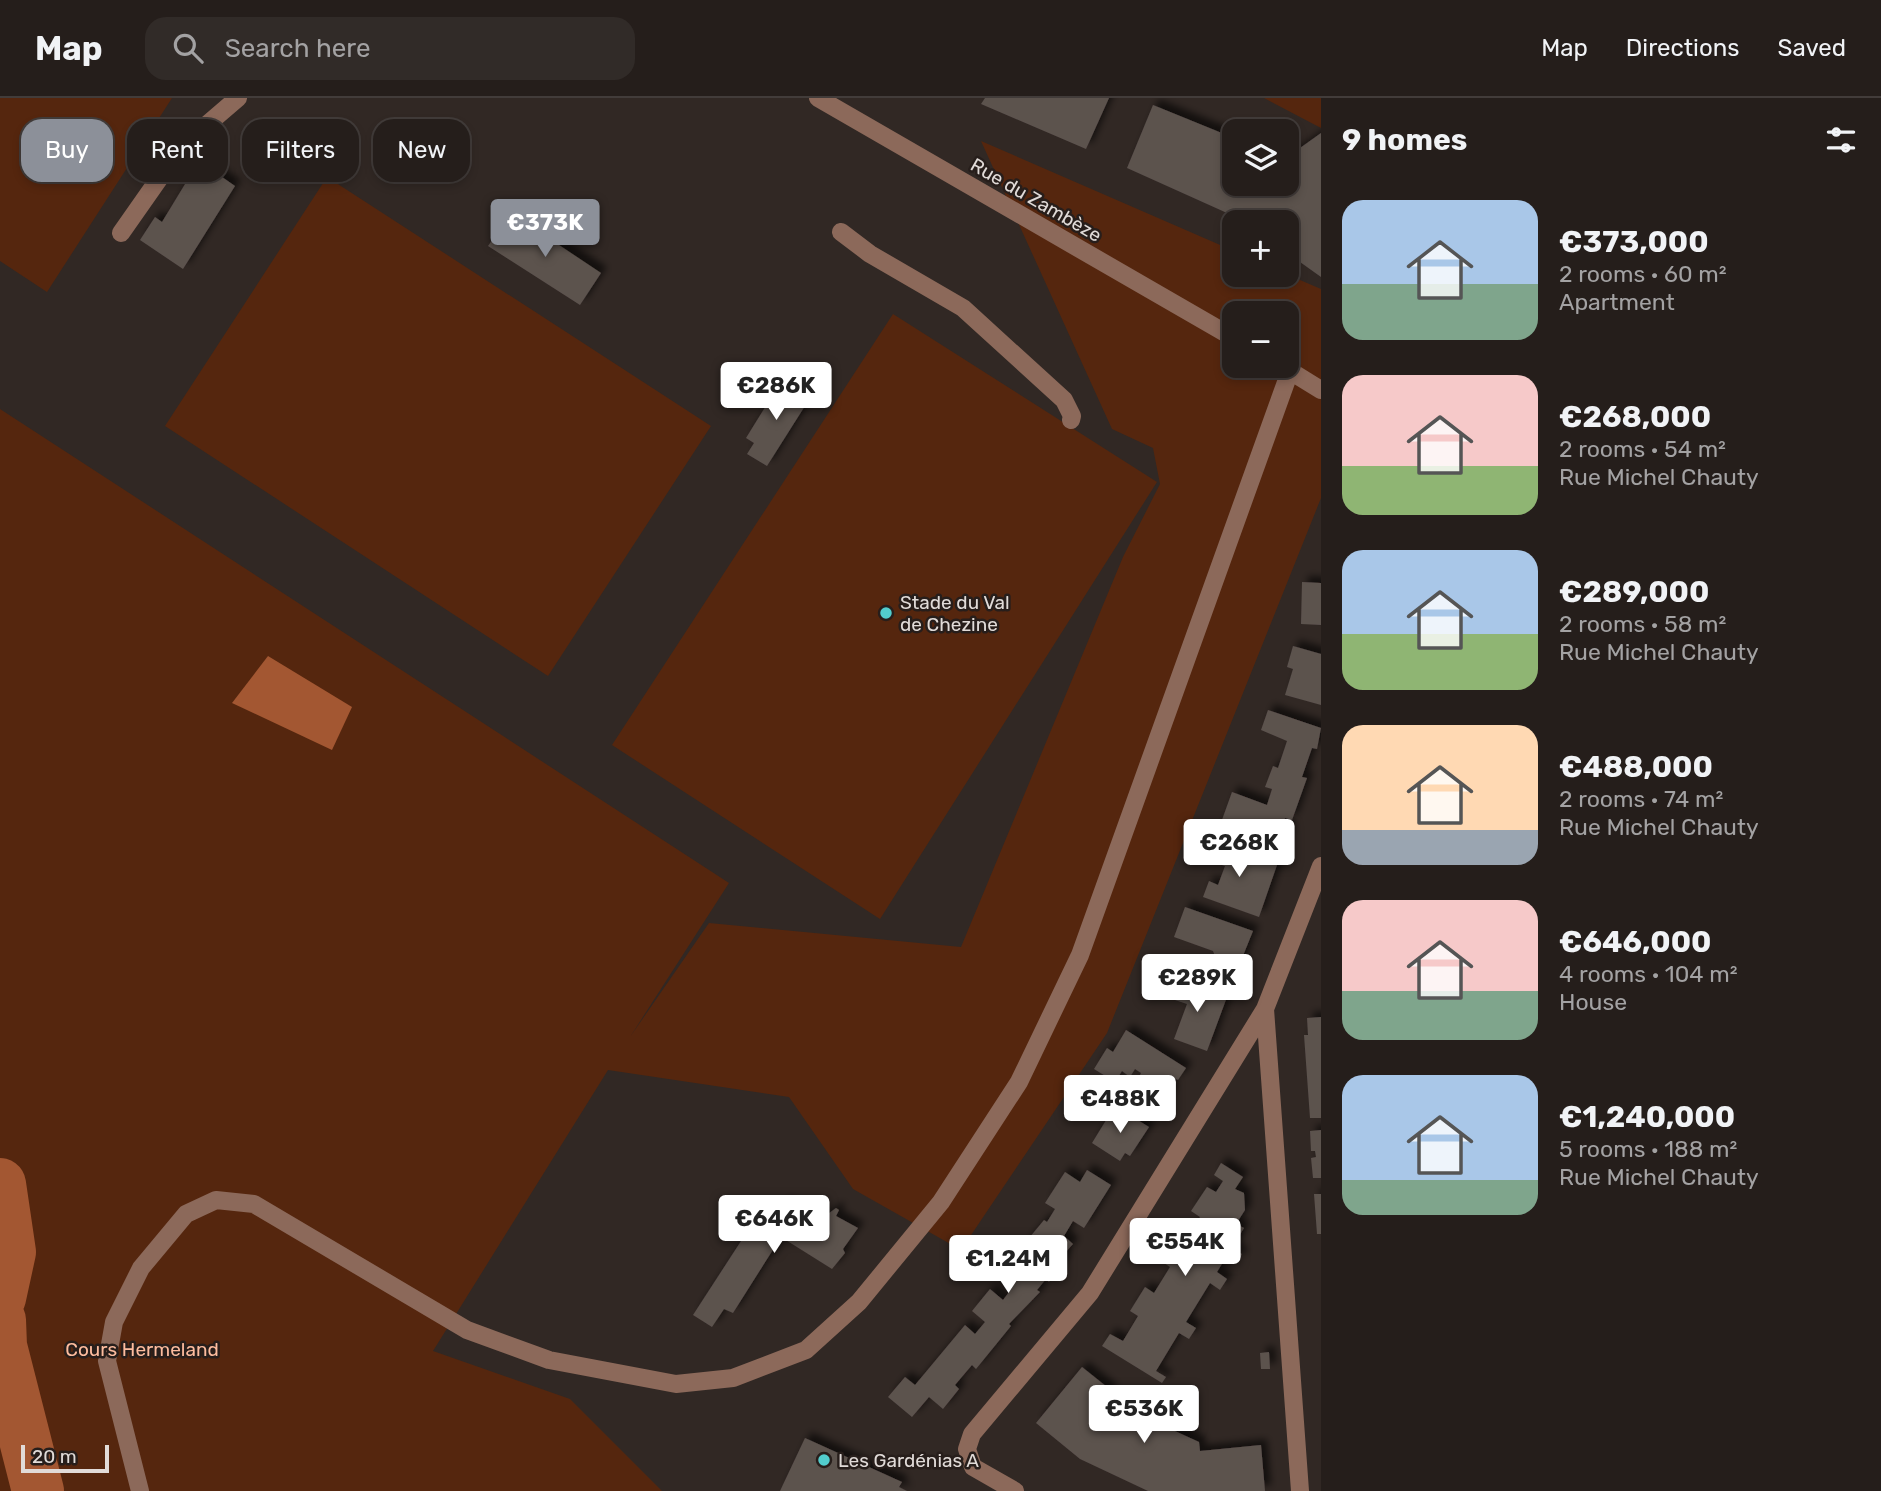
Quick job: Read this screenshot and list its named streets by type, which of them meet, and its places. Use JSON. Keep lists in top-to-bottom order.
{
  "streets": {
    "street": ["Rue du Zambèze"]
  },
  "parks": ["Cours Hermeland"],
  "places": ["Stade du Val de Chezine", "Les Gardénias A"],
  "scale_bar": "20 m",
  "page": {
    "header": "Map",
    "search": "Search here",
    "nav": ["Map", "Directions", "Saved"],
    "heading": "9 homes",
    "map_buttons": ["+", "−"],
    "chip": [
      "Buy",
      "Rent",
      "Filters",
      "New"
    ],
    "list": [
      {
        "name": "€373,000",
        "note": "2 rooms · 60 m² · Apartment"
      },
      {
        "name": "€268,000",
        "note": "2 rooms · 54 m² · Rue Michel Chauty"
      },
      {
        "name": "€289,000",
        "note": "2 rooms · 58 m² · Rue Michel Chauty"
      },
      {
        "name": "€488,000",
        "note": "2 rooms · 74 m² · Rue Michel Chauty"
      },
      {
        "name": "€646,000",
        "note": "4 rooms · 104 m² · House"
      },
      {
        "name": "€1,240,000",
        "note": "5 rooms · 188 m² · Rue Michel Chauty"
      }
    ],
    "price": [
      "€373K",
      "€286K",
      "€268K",
      "€289K",
      "€488K",
      "€646K",
      "€554K",
      "€1.24M",
      "€536K"
    ],
    "scale": "20 m"
  }
}
